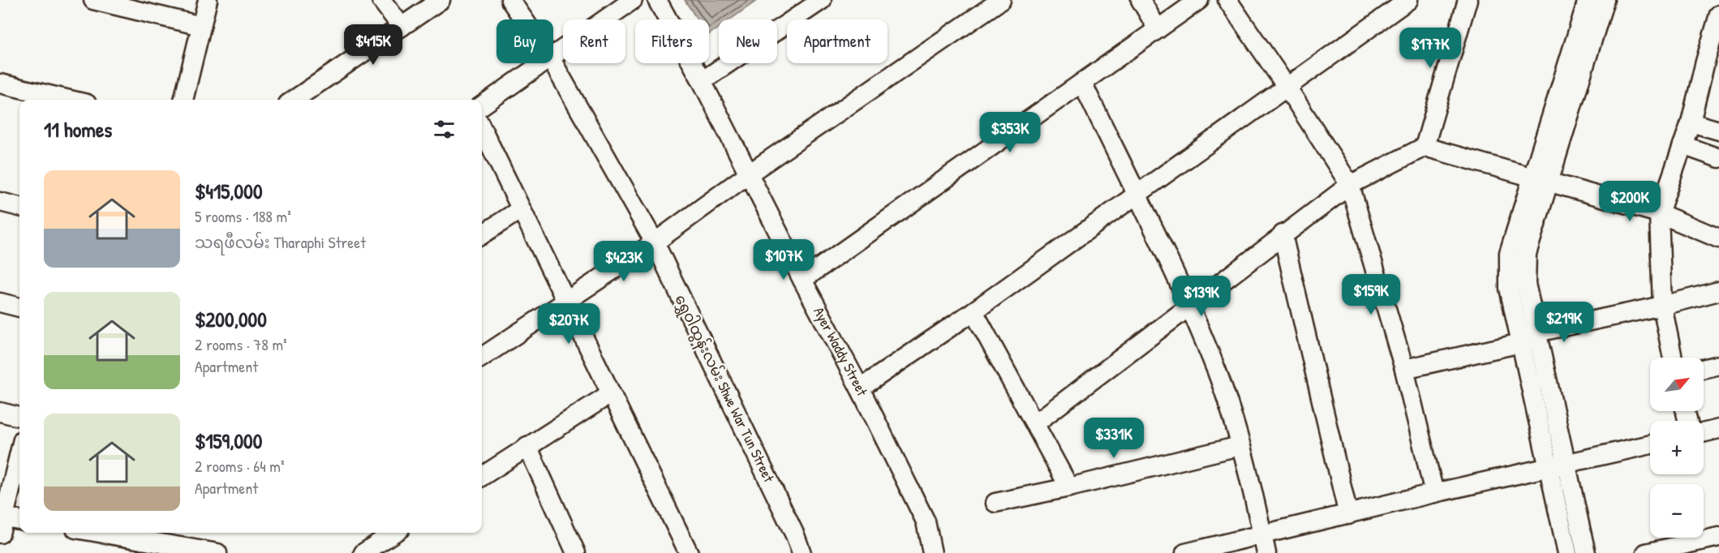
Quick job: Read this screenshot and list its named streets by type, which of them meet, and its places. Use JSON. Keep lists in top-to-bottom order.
{
  "streets": {
    "street": ["Ayer Waddy Street", "ရွှေဝါထွန်းလမ်း Shwe War Tun Street"]
  },
  "north": "top right",
  "page": {
    "chip": [
      "Buy",
      "Rent",
      "Filters",
      "New",
      "Apartment"
    ],
    "price": [
      "$415K",
      "$177K",
      "$353K",
      "$200K",
      "$107K",
      "$423K",
      "$159K",
      "$139K",
      "$219K",
      "$207K",
      "$331K"
    ],
    "heading": "11 homes",
    "list": [
      {
        "name": "$415,000",
        "note": "5 rooms · 188 m² · သရဖီလမ်း Tharaphi Street"
      },
      {
        "name": "$200,000",
        "note": "2 rooms · 78 m² · Apartment"
      },
      {
        "name": "$159,000",
        "note": "2 rooms · 64 m² · Apartment"
      }
    ],
    "map_buttons": ["+", "−"]
  }
}
